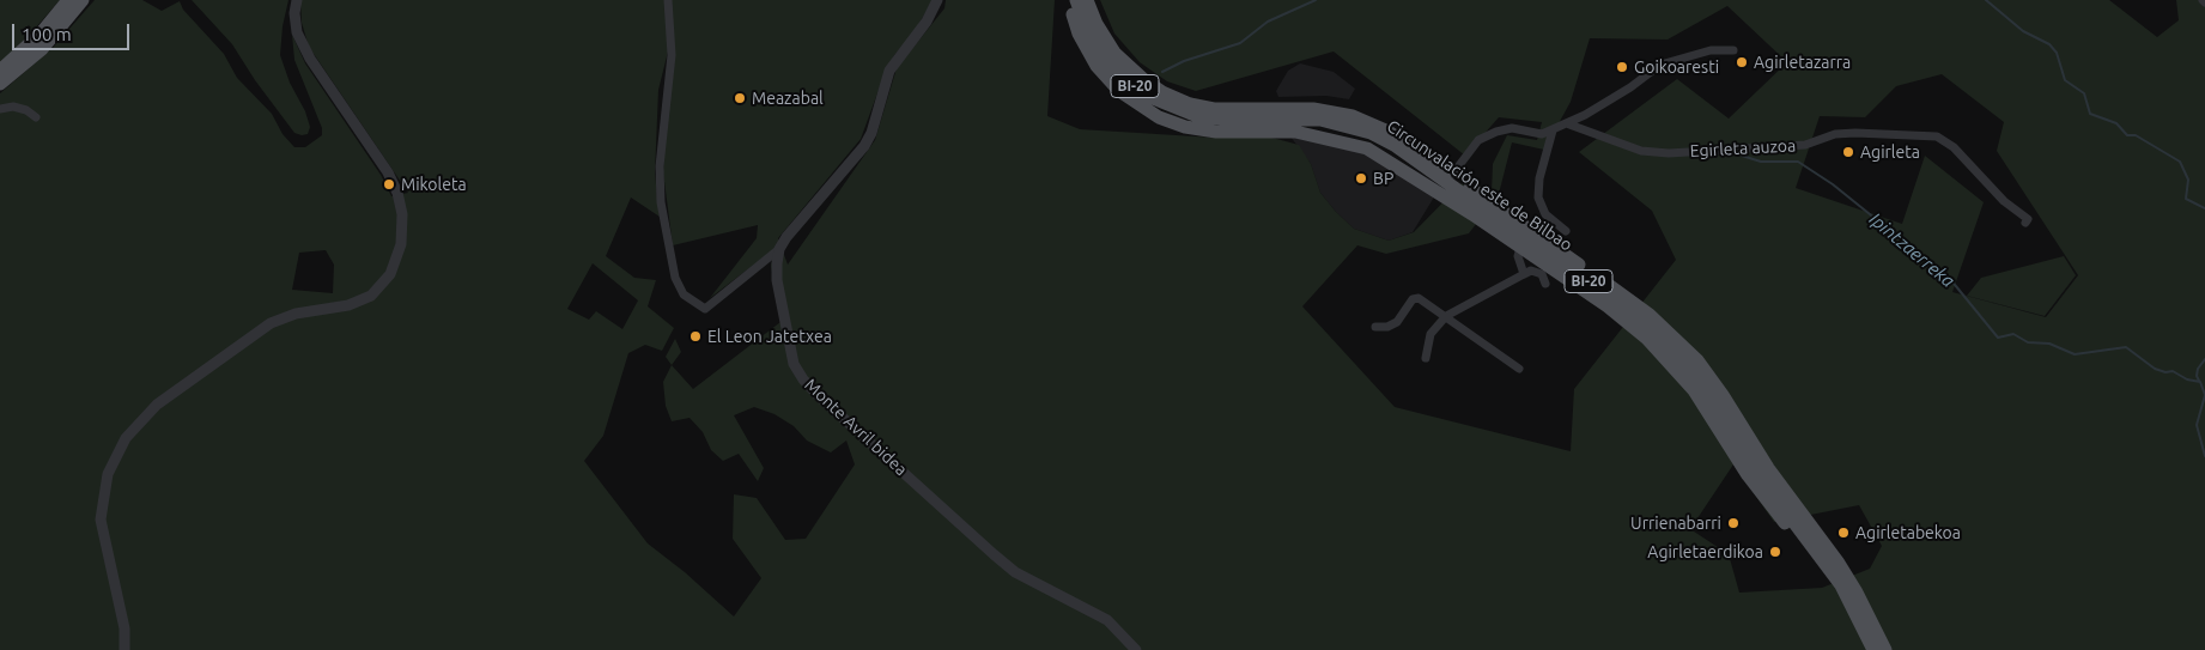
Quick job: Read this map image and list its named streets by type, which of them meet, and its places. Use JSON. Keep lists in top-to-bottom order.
{
  "streets": {
    "main road": ["BI-20", "Circunvalación este de Bilbao"],
    "street": ["Egirleta auzoa", "Monte Avril bidea"]
  },
  "water": ["Ipintzaerreka"],
  "places": [
    "Agirletazarra",
    "Goikoaresti",
    "Meazabal",
    "Agirleta",
    "BP",
    "Mikoleta",
    "El Leon Jatetxea",
    "Urrienabarri",
    "Agirletabekoa",
    "Agirletaerdikoa"
  ],
  "scale_bar": "100 m"
}
